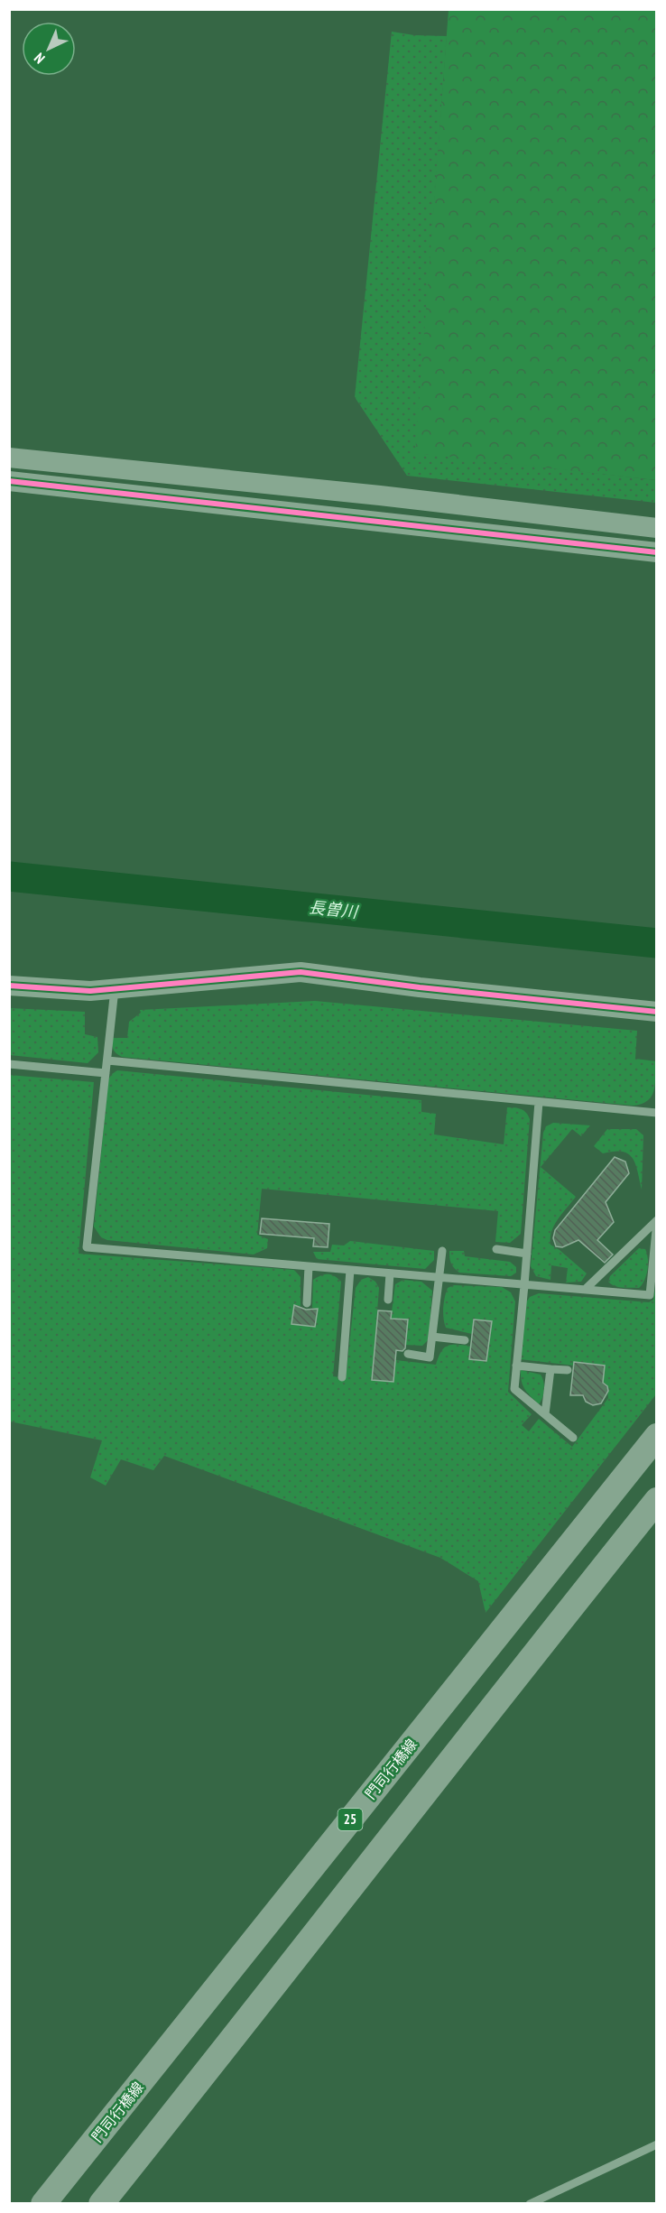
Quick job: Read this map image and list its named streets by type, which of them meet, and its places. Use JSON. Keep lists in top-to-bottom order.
{
  "streets": {
    "main road": ["門司行橋線", "25"]
  },
  "water": ["長曽川"],
  "north": "bottom left"
}
